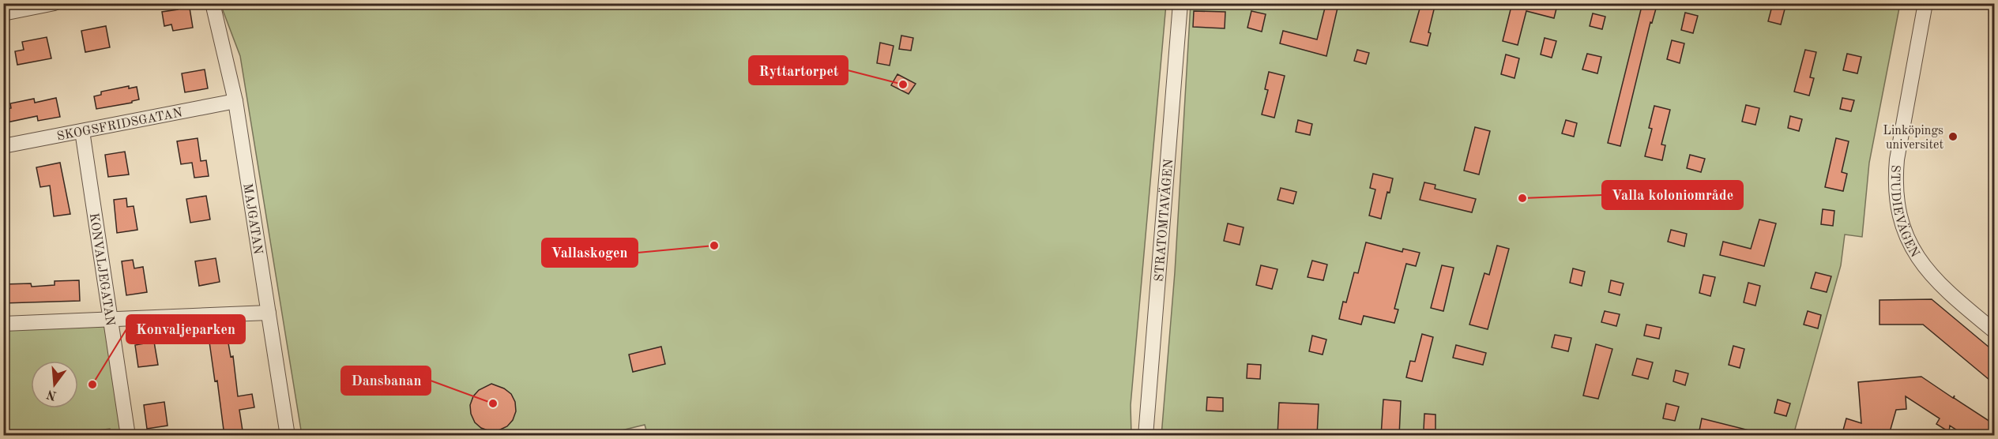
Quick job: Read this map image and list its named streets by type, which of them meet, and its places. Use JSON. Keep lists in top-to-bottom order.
{
  "streets": {
    "street": [
      "SKOGSFRIDSGATAN",
      "STUDIEVÄGEN",
      "MAJGATAN",
      "STRATOMTAVÄGEN",
      "KONVALJEGATAN"
    ]
  },
  "crossings": [
    ["SKOGSFRIDSGATAN", "MAJGATAN"],
    ["SKOGSFRIDSGATAN", "KONVALJEGATAN"]
  ],
  "places": [
    "Ryttartorpet",
    "Linköpings universitet",
    "Valla koloniområde",
    "Vallaskogen",
    "Konvaljeparken",
    "Dansbanan"
  ],
  "north": "bottom"
}
